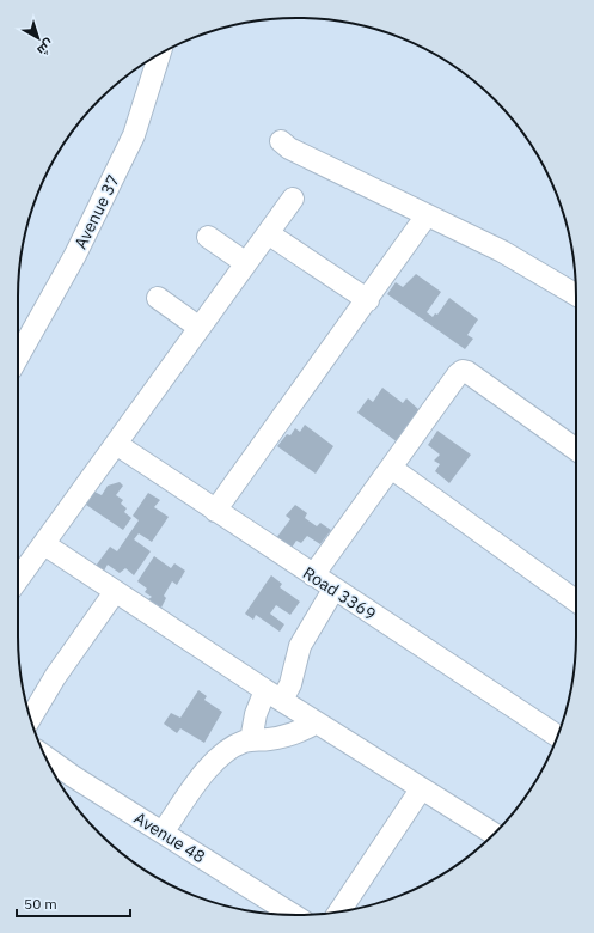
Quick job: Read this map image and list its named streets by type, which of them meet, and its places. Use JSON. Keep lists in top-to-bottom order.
{
  "streets": {
    "street": ["Avenue 37", "Road 3369", "Avenue 48"]
  },
  "scale_bar": "50 m",
  "north": "bottom right"
}
